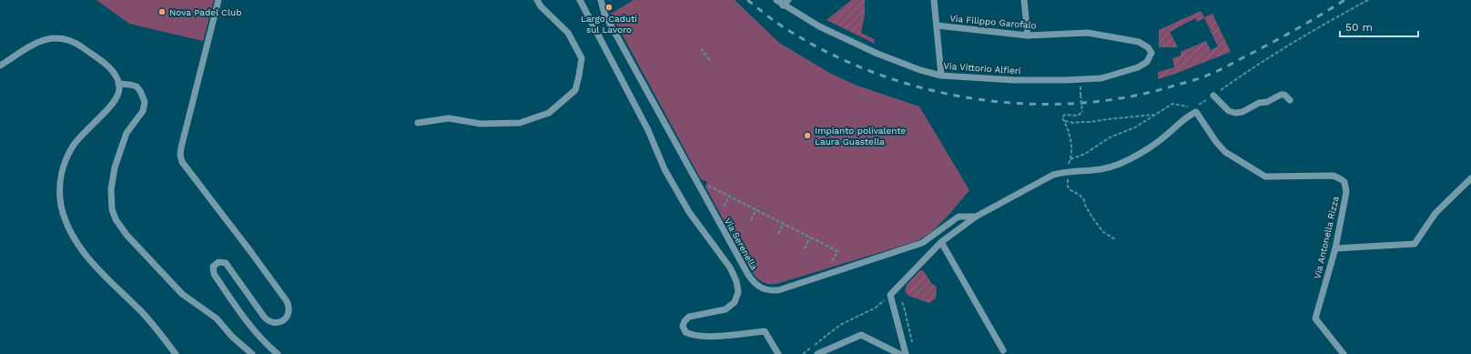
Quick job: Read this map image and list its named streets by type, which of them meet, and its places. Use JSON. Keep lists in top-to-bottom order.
{
  "streets": {
    "street": [
      "Via Filippo Garofalo",
      "Via Vittorio Alfieri",
      "Via Antonella Rizza",
      "Via Serenella"
    ]
  },
  "crossings": [
    ["Via Filippo Garofalo", "Via Vittorio Alfieri"]
  ],
  "places": ["Largo Caduti sul Lavoro", "Nova Padel Club", "Impianto polivalente Laura Guastella"],
  "scale_bar": "50 m"
}
